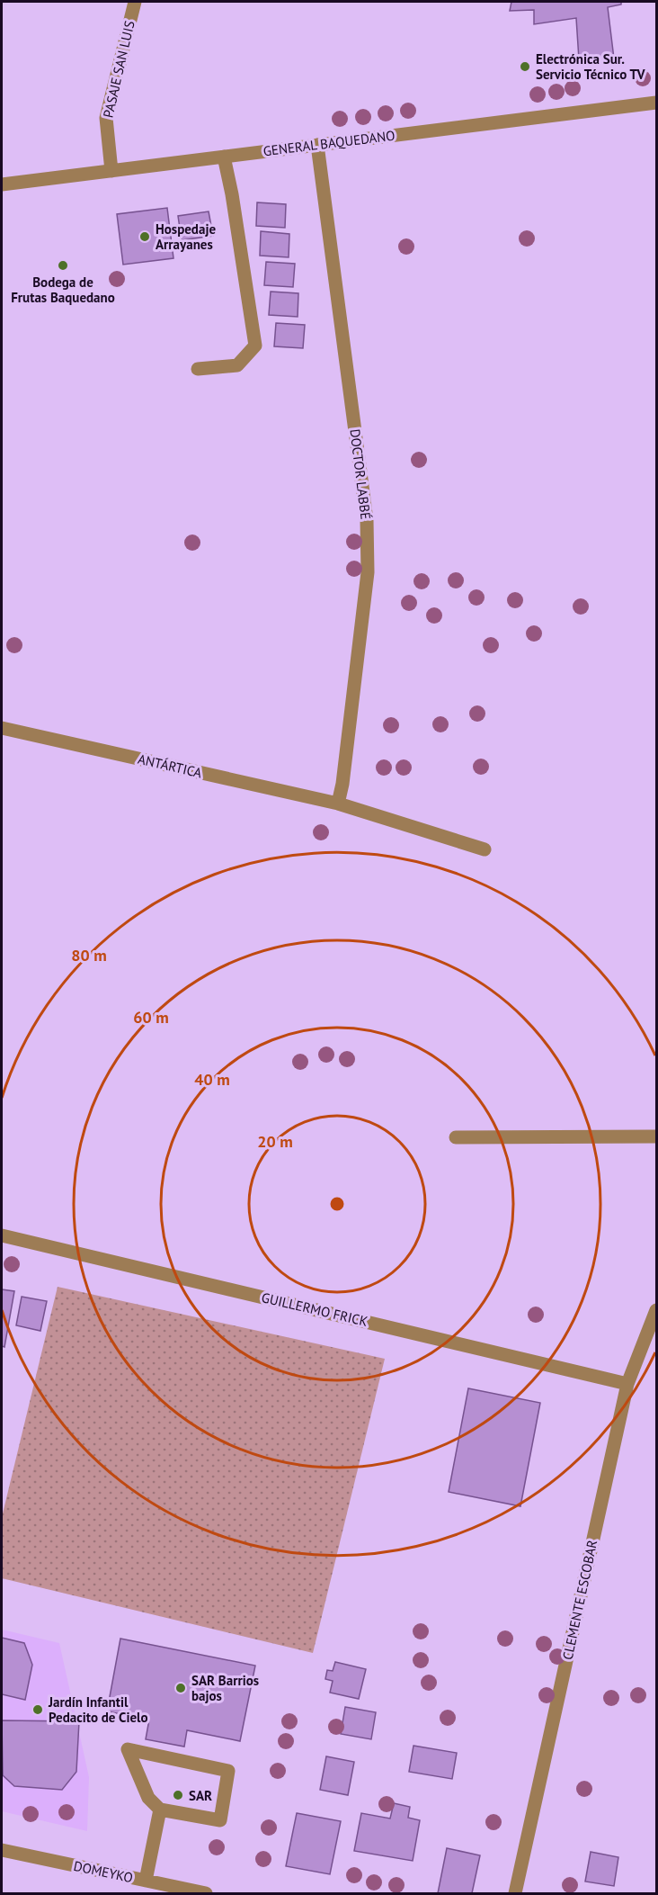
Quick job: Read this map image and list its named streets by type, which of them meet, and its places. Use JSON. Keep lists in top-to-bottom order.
{
  "streets": {
    "street": [
      "PASAJE SAN LUIS",
      "GENERAL BAQUEDANO",
      "DOCTOR LABBÉ",
      "ANTÁRTICA",
      "GUILLERMO FRICK",
      "CLEMENTE ESCOBAR",
      "DOMEYKO"
    ]
  },
  "crossings": [
    ["PASAJE SAN LUIS", "GENERAL BAQUEDANO"],
    ["GENERAL BAQUEDANO", "DOCTOR LABBÉ"],
    ["DOCTOR LABBÉ", "ANTÁRTICA"],
    ["GUILLERMO FRICK", "CLEMENTE ESCOBAR"]
  ],
  "places": [
    "Electrónica Sur. Servicio Técnico TV",
    "Hospedaje Arrayanes",
    "Bodega de Frutas Baquedano",
    "SAR Barrios bajos",
    "Jardín Infantil Pedacito de Cielo",
    "SAR"
  ],
  "rings": [
    "80 m",
    "60 m",
    "40 m",
    "20 m"
  ]
}
